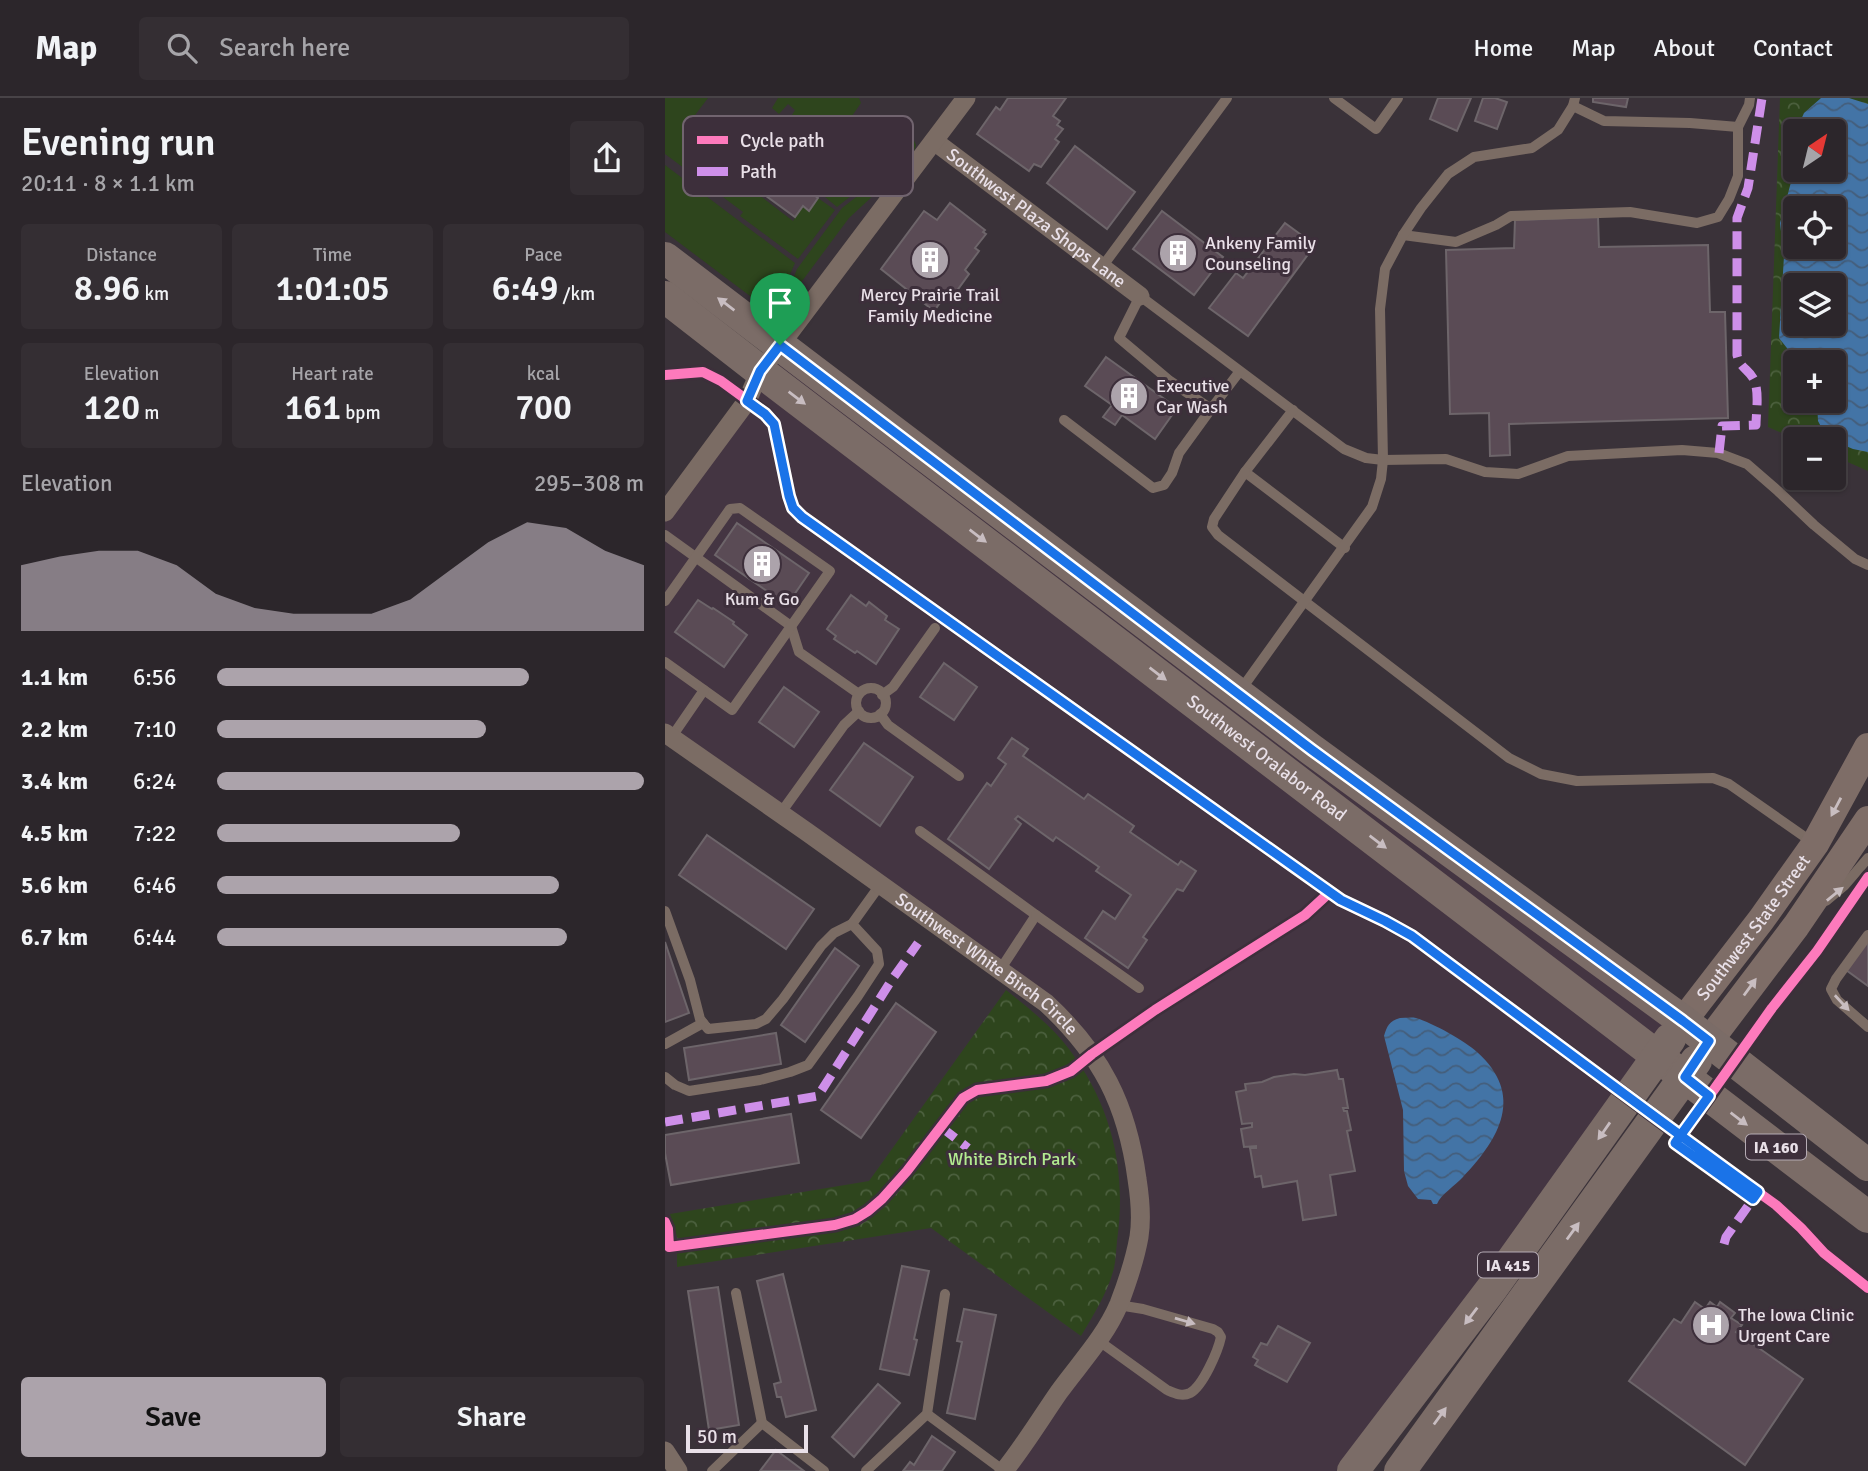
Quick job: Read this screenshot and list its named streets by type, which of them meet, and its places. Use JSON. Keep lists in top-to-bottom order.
{
  "streets": {
    "main road": [
      "Southwest Oralabor Road",
      "Southwest State Street",
      "IA 160",
      "IA 415"
    ],
    "street": ["Southwest Plaza Shops Lane", "Southwest White Birch Circle"]
  },
  "crossings": [
    ["Southwest Oralabor Road", "Southwest State Street"]
  ],
  "parks": ["White Birch Park"],
  "places": {
    "building": [
      "Ankeny Family Counseling",
      "Mercy Prairie Trail Family Medicine",
      "Executive Car Wash",
      "Kum & Go"
    ],
    "hospital": ["The Iowa Clinic Urgent Care"]
  },
  "legend": ["Cycle path", "Path"],
  "scale_bar": "50 m",
  "north": "top right",
  "page": {
    "header": "Map",
    "search": "Search here",
    "nav": [
      "Home",
      "Map",
      "About",
      "Contact"
    ],
    "heading": ["Evening run", "20:11 · 8 × 1.1 km"],
    "map_buttons": ["+", "−"],
    "stats": [
      ["Distance", "8.96 km"],
      ["Time", "1:01:05"],
      ["Pace", "6:49 /km"],
      ["Elevation", "120 m"],
      ["Heart rate", "161 bpm"],
      ["kcal", "700"]
    ],
    "chart": ["Elevation", "295–308 m"],
    "list": [
      {
        "name": "1.1 km",
        "note": "6:56"
      },
      {
        "name": "2.2 km",
        "note": "7:10"
      },
      {
        "name": "3.4 km",
        "note": "6:24"
      },
      {
        "name": "4.5 km",
        "note": "7:22"
      },
      {
        "name": "5.6 km",
        "note": "6:46"
      },
      {
        "name": "6.7 km",
        "note": "6:44"
      }
    ],
    "buttons": ["Save", "Share"],
    "scale": "50 m"
  }
}
